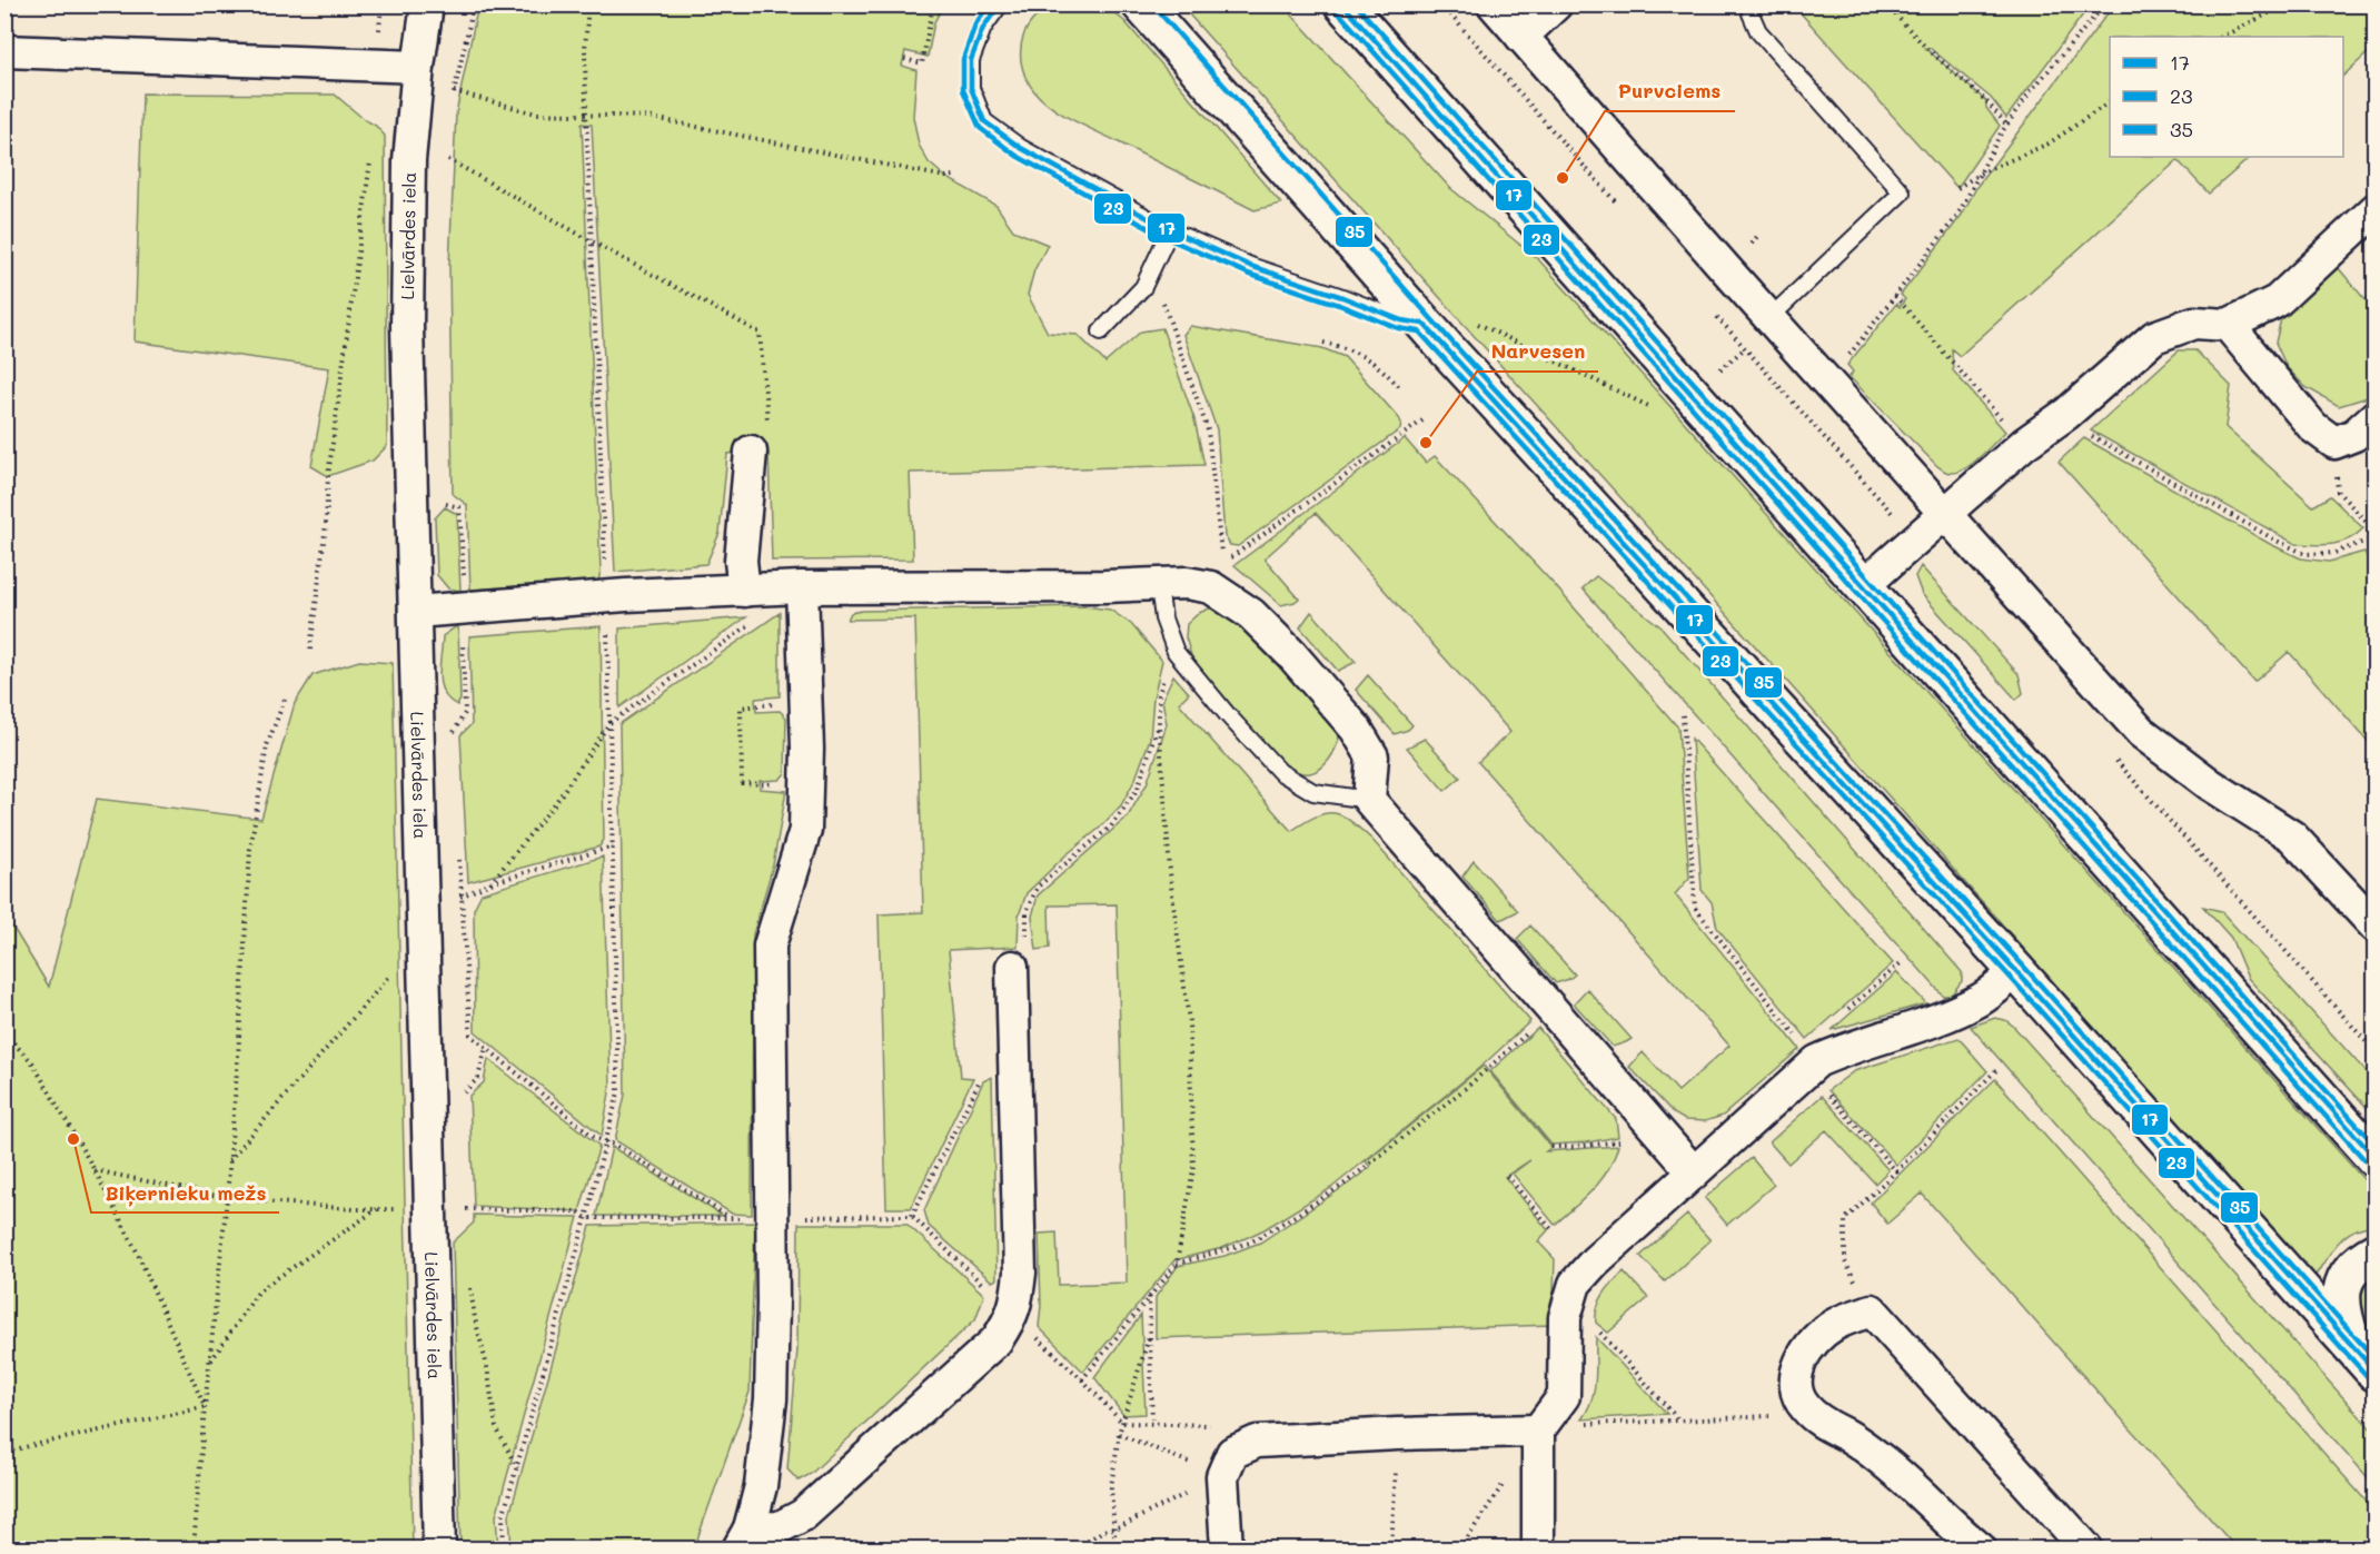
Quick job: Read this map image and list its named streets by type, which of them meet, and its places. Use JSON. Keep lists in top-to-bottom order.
{
  "streets": {
    "street": ["Lielvārdes iela"]
  },
  "places": ["Purvciems", "Narvesen", "Biķernieku mežs"],
  "lines": ["transit line 17", "transit line 23", "transit line 35"],
  "legend": ["17", "23", "35"]
}
